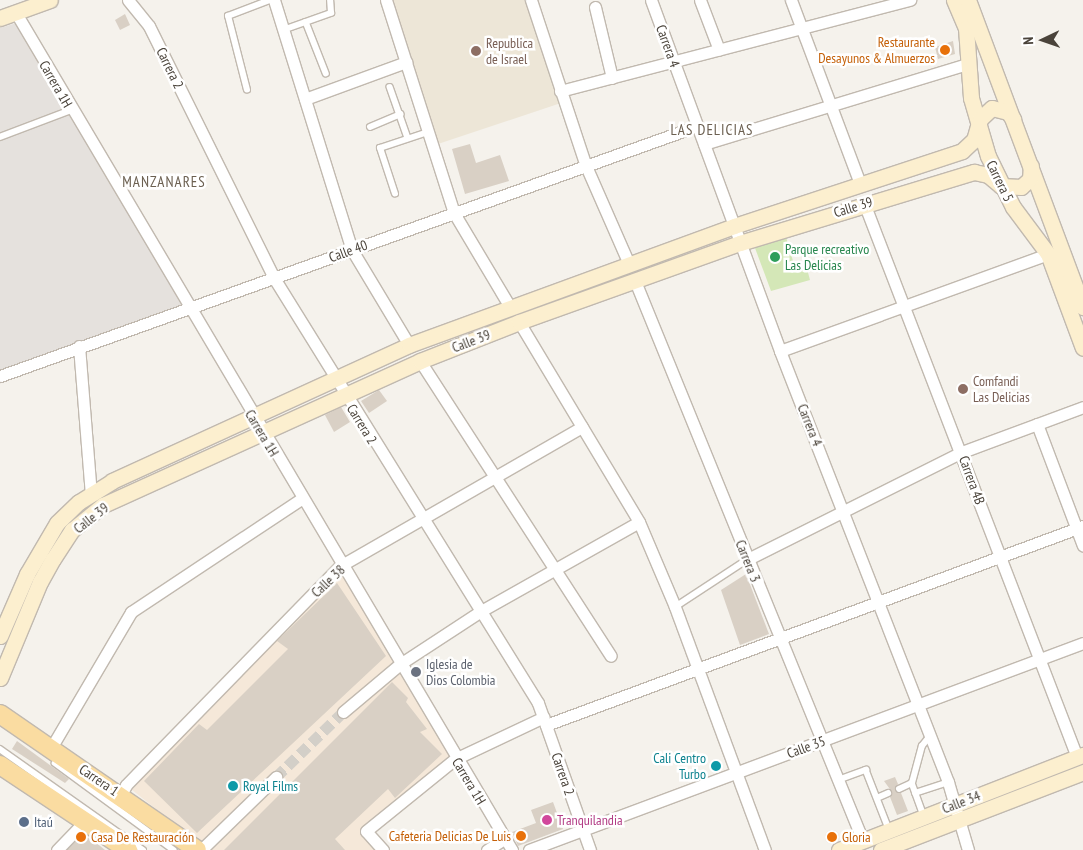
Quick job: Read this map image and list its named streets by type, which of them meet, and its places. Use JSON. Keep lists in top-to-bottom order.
{
  "streets": {
    "main road": ["Carrera 1"],
    "street": [
      "Carrera 4",
      "Carrera 2",
      "Carrera 1H",
      "Carrera 5",
      "Calle 39",
      "Calle 40",
      "Carrera 4B",
      "Carrera 3",
      "Calle 38",
      "Calle 35",
      "Calle 34"
    ]
  },
  "crossings": [
    ["Carrera 4", "Calle 39"],
    ["Carrera 4", "Calle 40"],
    ["Carrera 4", "Calle 35"],
    ["Carrera 4", "Calle 34"],
    ["Carrera 2", "Calle 39"],
    ["Carrera 2", "Calle 40"],
    ["Carrera 2", "Calle 38"],
    ["Carrera 2", "Calle 35"],
    ["Carrera 1H", "Calle 39"],
    ["Carrera 1H", "Calle 40"],
    ["Carrera 1H", "Calle 38"],
    ["Carrera 5", "Calle 39"],
    ["Calle 39", "Carrera 4B"],
    ["Calle 39", "Carrera 3"],
    ["Carrera 4B", "Calle 35"],
    ["Carrera 4B", "Calle 34"],
    ["Carrera 3", "Calle 35"],
    ["Carrera 3", "Calle 34"],
    ["Calle 38", "Carrera 1"]
  ],
  "districts": ["LAS DELICIAS", "MANZANARES"],
  "places": [
    "Restaurante Desayunos & Almuerzos",
    "Republica de Israel",
    "Parque recreativo Las Delicias",
    "Comfandi Las Delicias",
    "Iglesia de Dios Colombia",
    "Cali Centro Turbo",
    "Royal Films",
    "Tranquilandia",
    "Itaú",
    "Cafeteria Delicias De Luis",
    "Casa De Restauración",
    "Gloria"
  ],
  "north": "left"
}
